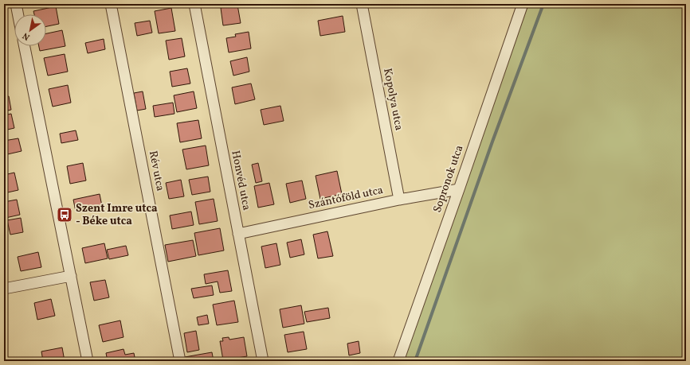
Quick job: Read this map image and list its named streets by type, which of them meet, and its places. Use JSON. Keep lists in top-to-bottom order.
{
  "streets": {
    "street": [
      "Kopolya utca",
      "Rév utca",
      "Sopronok utca",
      "Honvéd utca",
      "Szántóföld utca"
    ]
  },
  "crossings": [
    ["Kopolya utca", "Szántóföld utca"],
    ["Sopronok utca", "Szántóföld utca"],
    ["Honvéd utca", "Szántóföld utca"]
  ],
  "places": {
    "bus stop": ["Szent Imre utca - Béke utca"]
  },
  "north": "bottom left"
}
